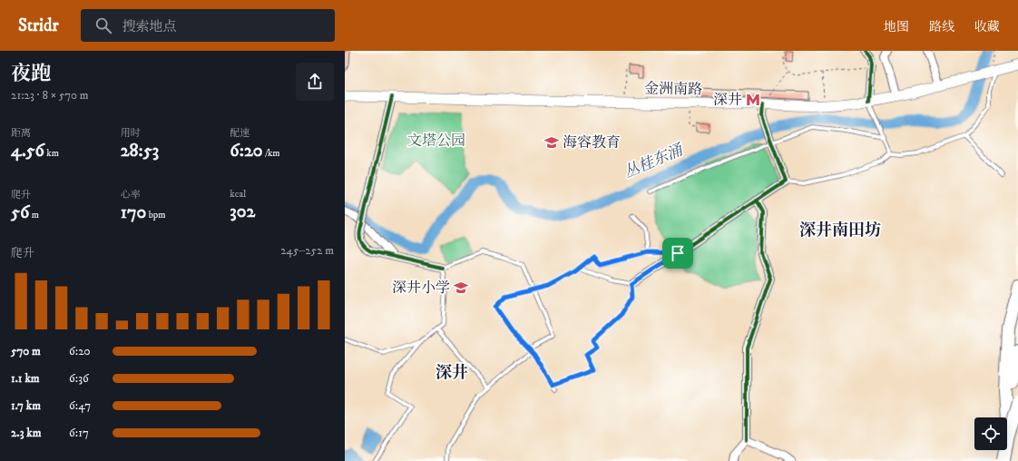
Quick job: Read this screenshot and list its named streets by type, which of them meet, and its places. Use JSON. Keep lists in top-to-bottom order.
{
  "streets": {
    "main road": ["金洲南路"]
  },
  "districts": ["深井南田坊", "深井"],
  "water": ["丛桂东涌"],
  "parks": ["文塔公园"],
  "places": {
    "metro station": ["深井"],
    "school or university": ["海容教育", "深井小学"]
  },
  "page": {
    "header": "Stridr",
    "search": "搜索地点",
    "nav": ["地图", "路线", "收藏"],
    "heading": ["夜跑", "21:23 · 8 × 570 m"],
    "stats": [
      ["距离", "4.56 km"],
      ["用时", "28:53"],
      ["配速", "6:20 /km"],
      ["爬升", "56 m"],
      ["心率", "170 bpm"],
      ["kcal", "302"]
    ],
    "chart": ["爬升", "245–252 m"],
    "list": [
      {
        "name": "570 m",
        "note": "6:20"
      },
      {
        "name": "1.1 km",
        "note": "6:36"
      },
      {
        "name": "1.7 km",
        "note": "6:47"
      },
      {
        "name": "2.3 km",
        "note": "6:17"
      }
    ]
  }
}
